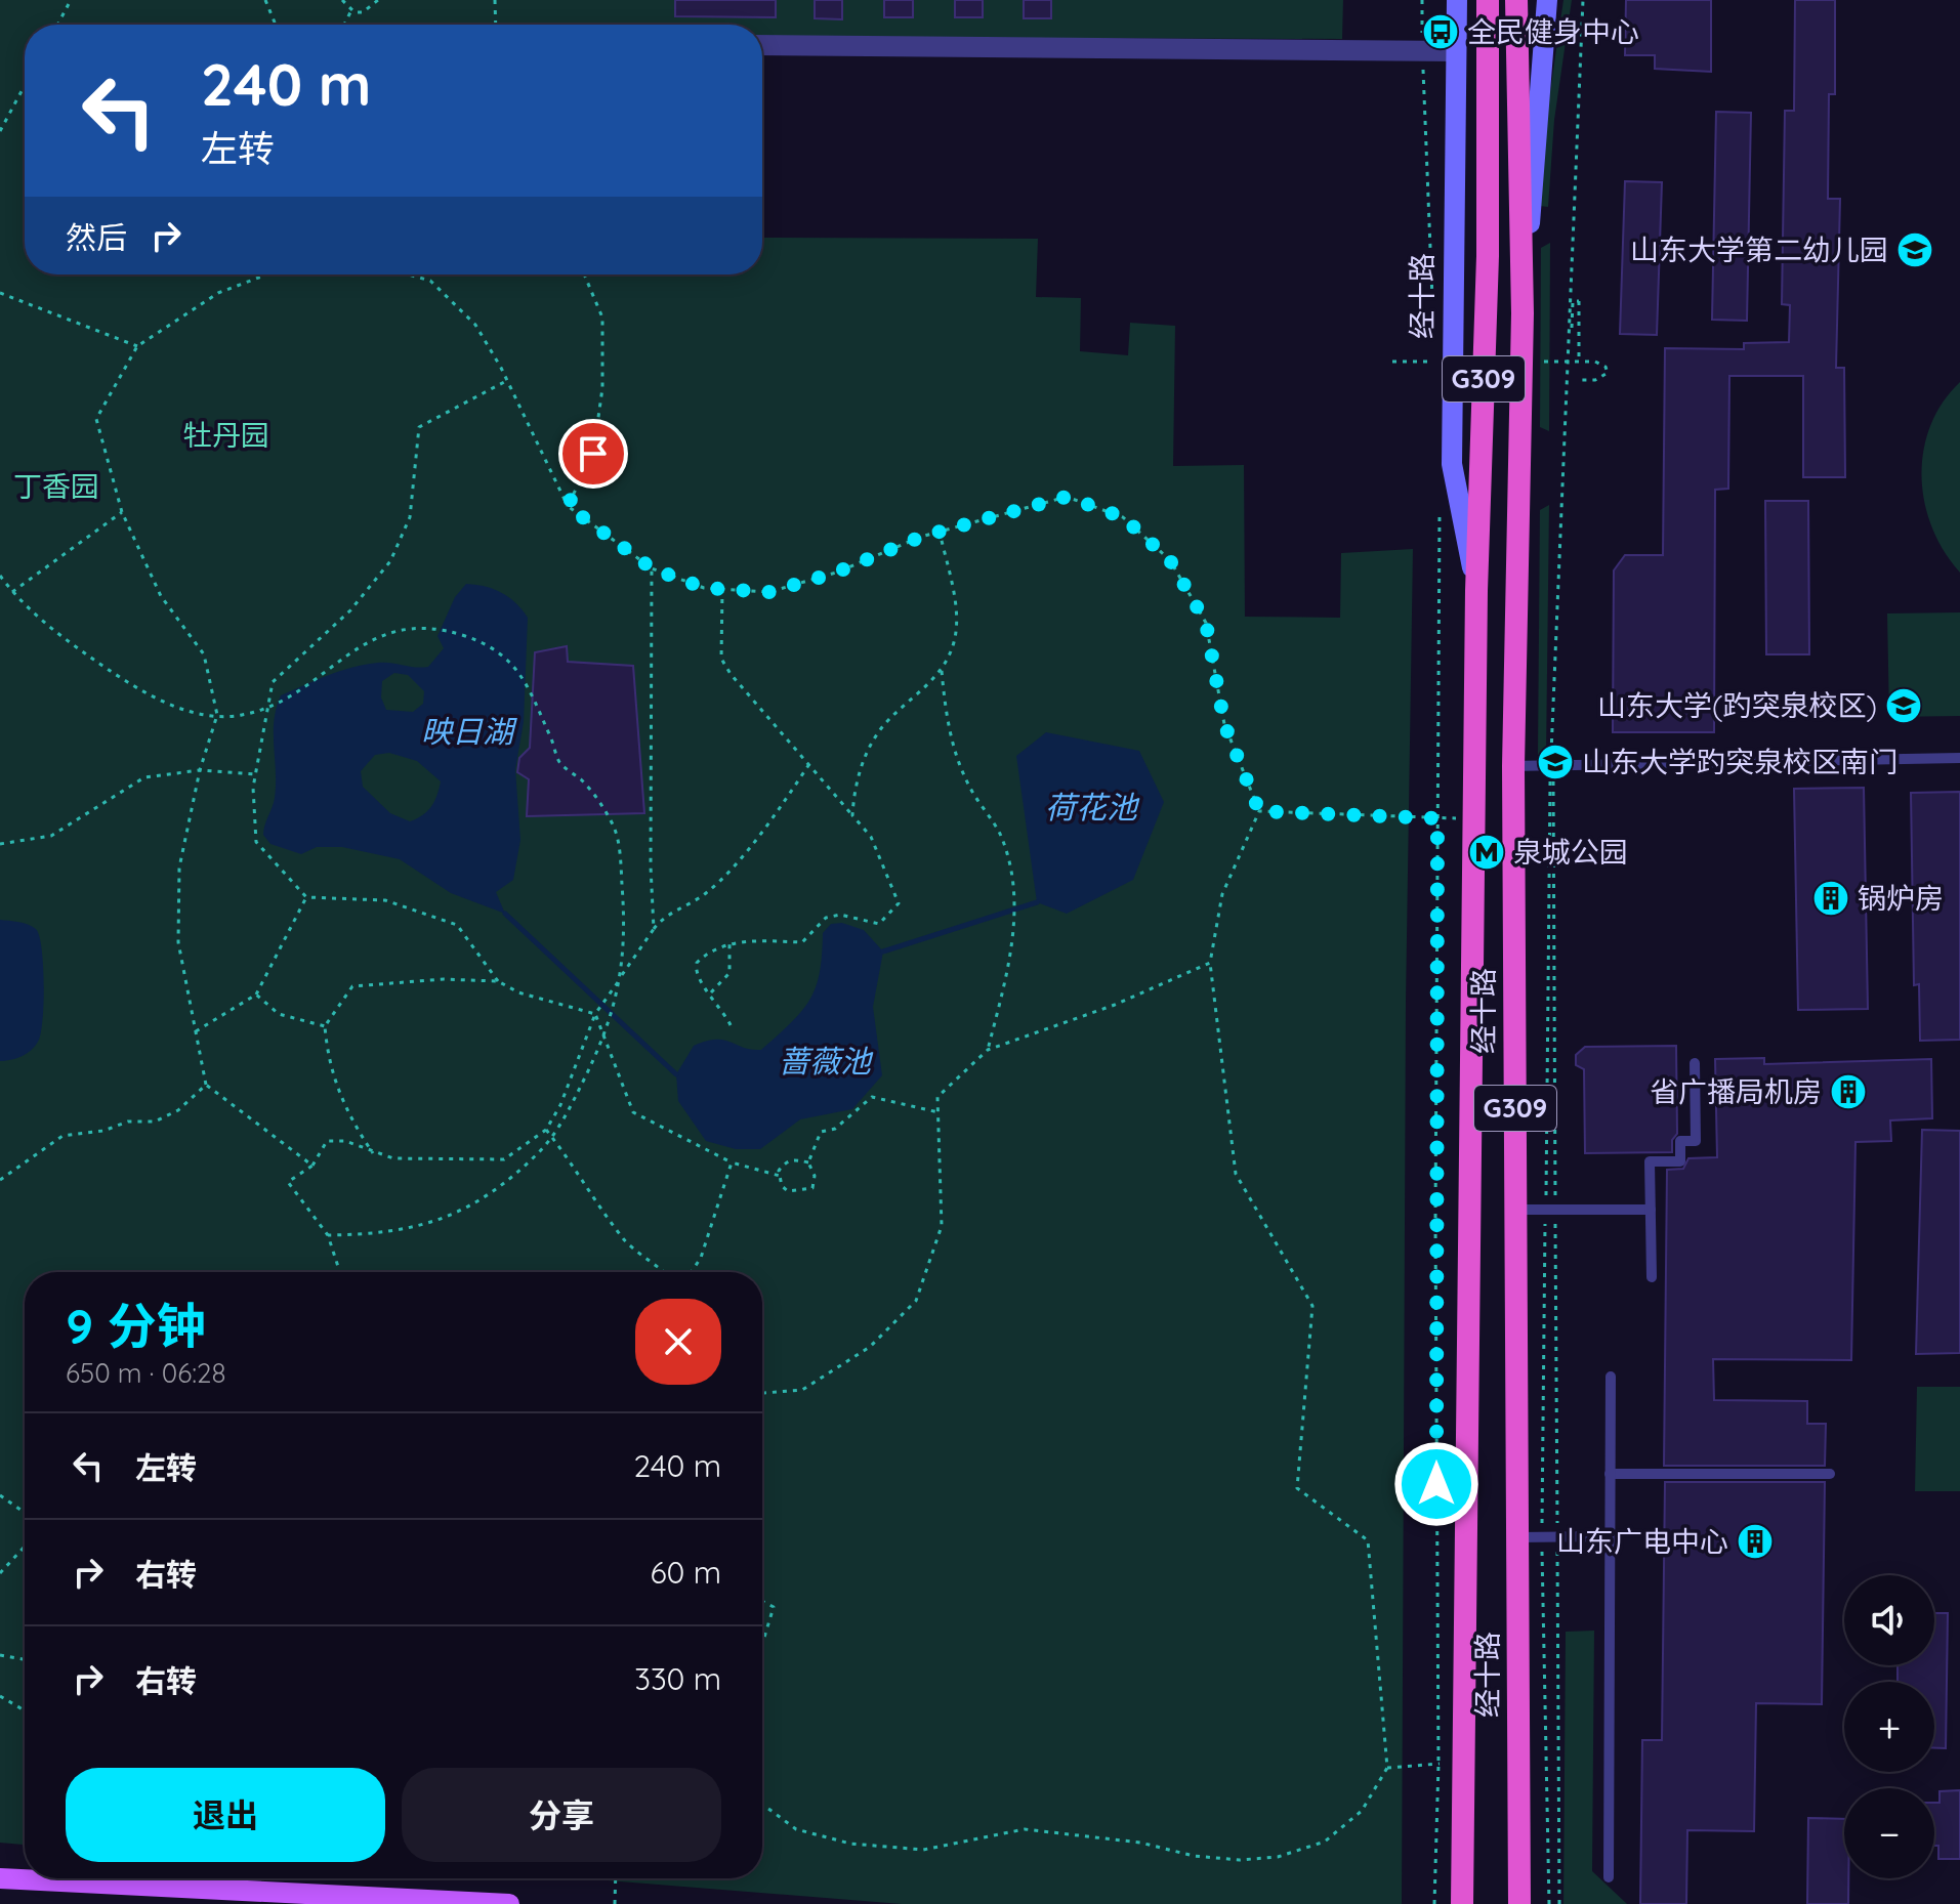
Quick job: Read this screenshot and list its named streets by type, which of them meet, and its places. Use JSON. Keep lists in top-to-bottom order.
{
  "streets": {
    "highway": ["经十路", "G309"]
  },
  "water": ["映日湖", "荷花池", "蔷薇池"],
  "parks": ["牡丹园", "丁香园"],
  "places": {
    "bus stop": ["全民健身中心"],
    "school or university": ["山东大学第二幼儿园", "山东大学(趵突泉校区)", "山东大学趵突泉校区南门"],
    "metro station": ["泉城公园"],
    "building": ["锅炉房", "省广播局机房", "山东广电中心"]
  },
  "page": {
    "turn": ["240 m", "左转"],
    "then": "然后",
    "heading": ["9 分钟", "650 m · 06:28"],
    "list": [
      {
        "name": "左转",
        "value": "240 m"
      },
      {
        "name": "右转",
        "value": "60 m"
      },
      {
        "name": "右转",
        "value": "330 m"
      }
    ],
    "map_buttons": ["+", "−"],
    "buttons": ["退出", "分享"]
  }
}
